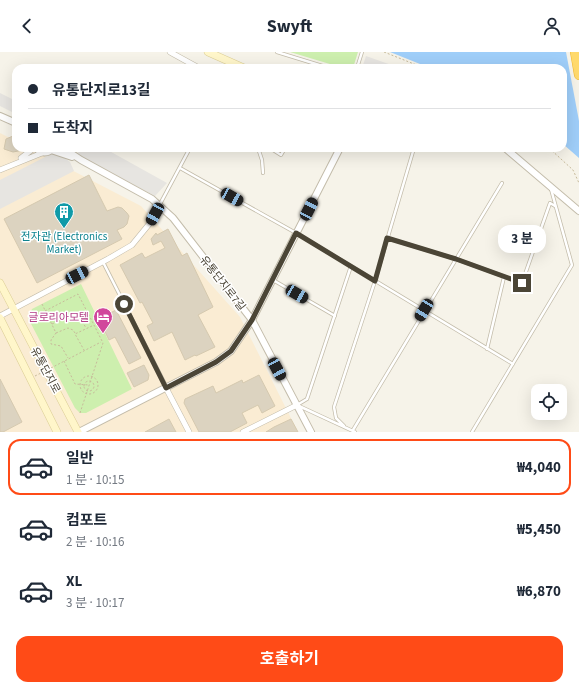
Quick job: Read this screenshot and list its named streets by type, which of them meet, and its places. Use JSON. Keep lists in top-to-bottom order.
{
  "streets": {
    "main road": ["유통단지로"],
    "street": ["유통단지로7길"]
  },
  "crossings": [
    ["유통단지로7길", "유통단지로"]
  ],
  "places": {
    "building": ["전자관 (Electronics Market)"],
    "hotel": ["글로리아모텔"]
  },
  "page": {
    "header": "Swyft",
    "banner": ["유통단지로13길", "도착지"],
    "bubble": "3 분",
    "list": [
      {
        "name": "일반",
        "note": "1 분 · 10:15",
        "value": "₩4,040"
      },
      {
        "name": "컴포트",
        "note": "2 분 · 10:16",
        "value": "₩5,450"
      },
      {
        "name": "XL",
        "note": "3 분 · 10:17",
        "value": "₩6,870"
      }
    ],
    "buttons": "호출하기"
  }
}
